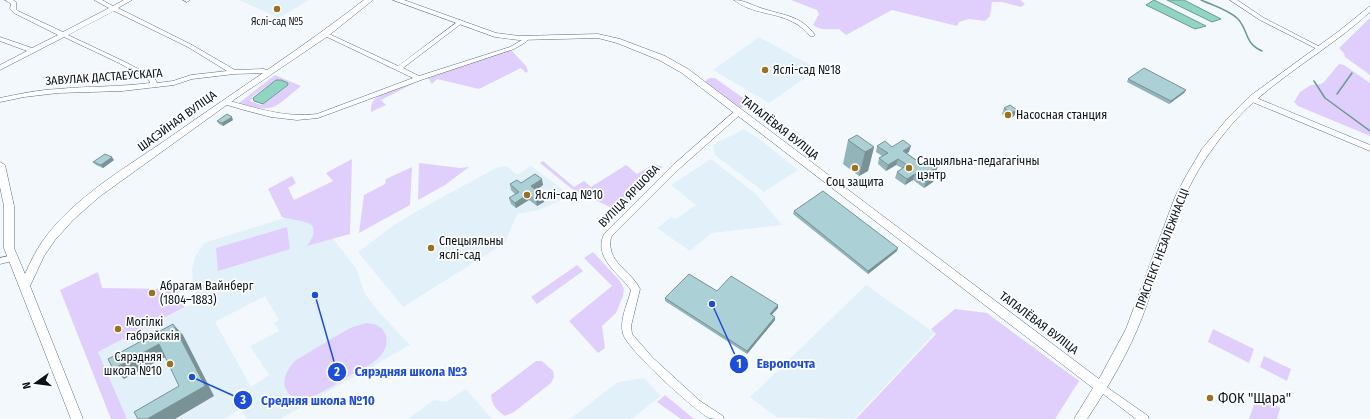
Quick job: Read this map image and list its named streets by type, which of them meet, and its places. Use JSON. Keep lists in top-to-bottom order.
{
  "streets": {
    "main road": ["ШАСЭЙНАЯ ВУЛІЦА", "ТАПАЛЁВАЯ ВУЛІЦА", "ПРАСПЕКТ НЕЗАЛЕЖНАСЦІ"],
    "street": ["ЗАВУЛАК ДАСТАЕЎСКАГА", "ВУЛІЦА ЯРШОВА"]
  },
  "crossings": [
    ["ЗАВУЛАК ДАСТАЕЎСКАГА", "ШАСЭЙНАЯ ВУЛІЦА"],
    ["ТАПАЛЁВАЯ ВУЛІЦА", "ВУЛІЦА ЯРШОВА"],
    ["ТАПАЛЁВАЯ ВУЛІЦА", "ПРАСПЕКТ НЕЗАЛЕЖНАСЦІ"]
  ],
  "places": [
    "Яслі-сад №5",
    "Яслі-сад №18",
    "Насосная станция",
    "Соц защита",
    "Сацыяльна-педагагічны цэнтр",
    "Яслі-сад №10",
    "Спецыяльны яслі-сад",
    "Абрагам Вайнберг (1804–1883)",
    "Сярэдняя школа №3",
    "Европочта",
    "Могілкі габрэйскія",
    "Сярэдняя школа №10",
    "Средняя школа №10",
    "ФОК \"Щара\""
  ],
  "north": "left"
}
